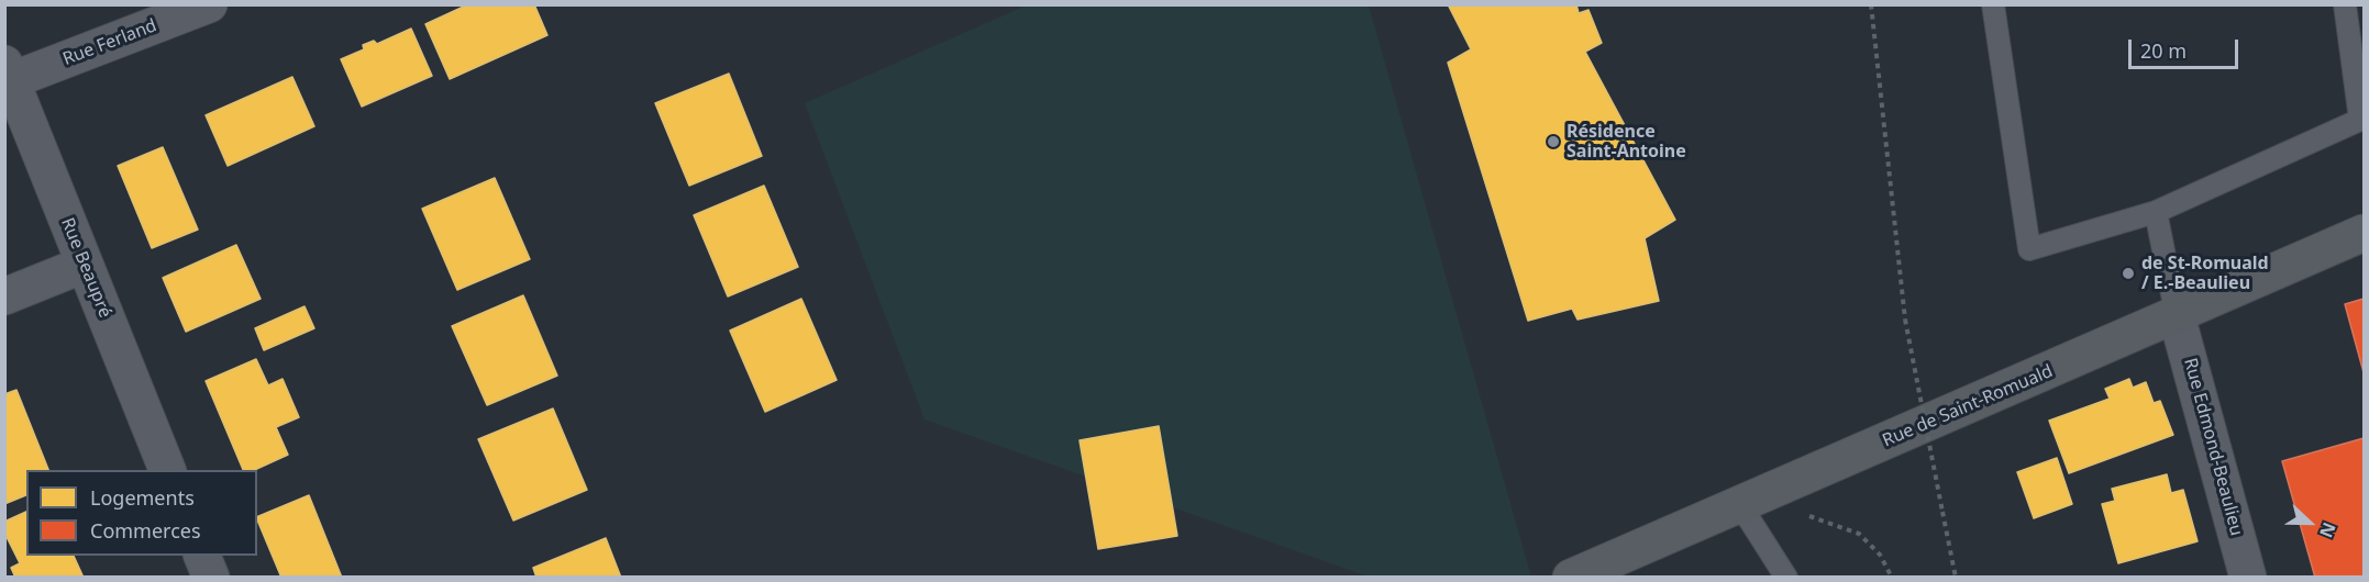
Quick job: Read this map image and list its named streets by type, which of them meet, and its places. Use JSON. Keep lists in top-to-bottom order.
{
  "streets": {
    "street": [
      "Rue Ferland",
      "Rue Beaupré",
      "Rue de Saint-Romuald",
      "Rue Edmond-Beaulieu"
    ]
  },
  "crossings": [
    ["Rue Ferland", "Rue Beaupré"],
    ["Rue de Saint-Romuald", "Rue Edmond-Beaulieu"]
  ],
  "places": ["Résidence Saint-Antoine", "de St-Romuald / E.-Beaulieu"],
  "legend": ["Logements", "Commerces"],
  "scale_bar": "20 m",
  "north": "right"
}
